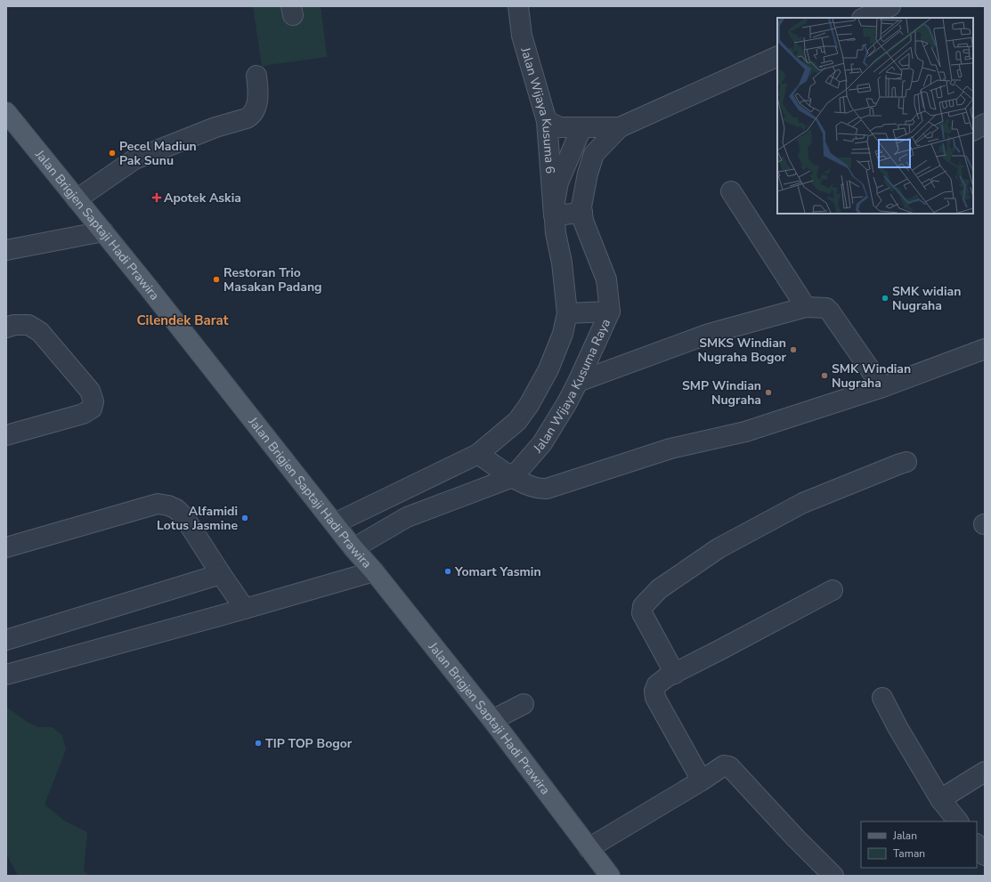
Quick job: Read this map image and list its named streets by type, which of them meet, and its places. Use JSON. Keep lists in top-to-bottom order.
{
  "streets": {
    "main road": ["Jalan Brigjen Saptaji Hadi Prawira"],
    "street": ["Jalan Wijaya Kusuma 6", "Jalan Wijaya Kusuma Raya"]
  },
  "crossings": [
    ["Jalan Wijaya Kusuma 6", "Jalan Wijaya Kusuma Raya"],
    ["Jalan Brigjen Saptaji Hadi Prawira", "Jalan Wijaya Kusuma Raya"]
  ],
  "districts": ["Cilendek Barat"],
  "places": {
    "other": [
      "Pecel Madiun Pak Sunu",
      "Restoran Trio Masakan Padang",
      "SMK widian Nugraha",
      "SMKS Windian Nugraha Bogor",
      "SMK Windian Nugraha",
      "SMP Windian Nugraha",
      "Alfamidi Lotus Jasmine",
      "Yomart Yasmin",
      "TIP TOP Bogor"
    ],
    "health": ["Apotek Askia"]
  },
  "legend": ["Jalan", "Taman"]
}
